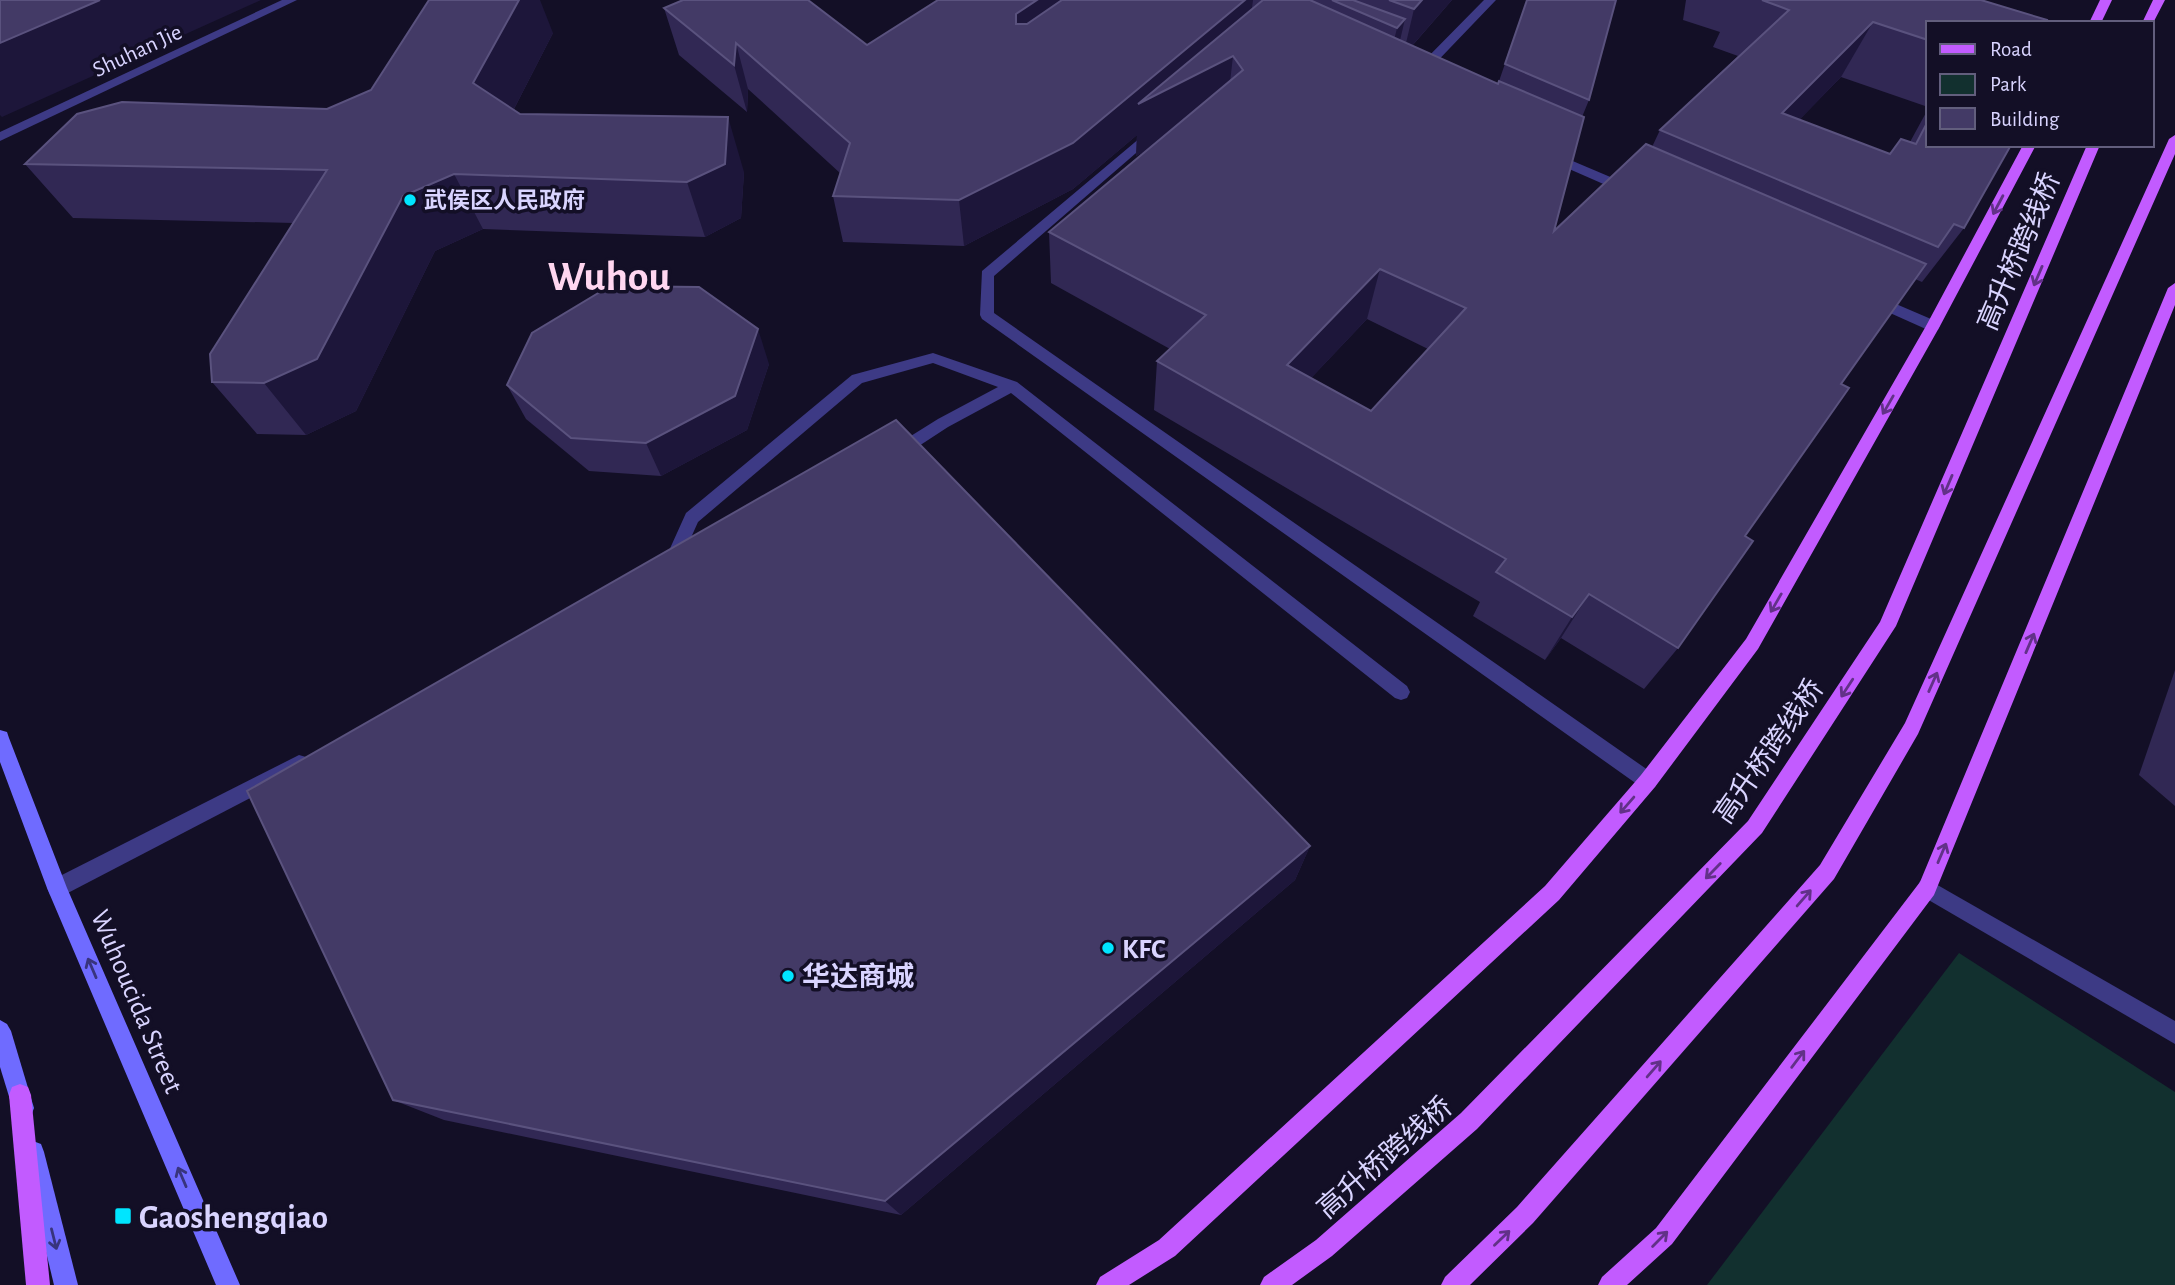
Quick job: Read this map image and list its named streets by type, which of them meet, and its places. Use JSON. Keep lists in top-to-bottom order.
{
  "streets": {
    "main road": ["高升桥跨线桥", "Wuhoucida Street"],
    "street": ["Shuhan Jie"]
  },
  "districts": ["Wuhou"],
  "places": {
    "other": ["武侯区人民政府", "KFC", "华达商城"],
    "transit": ["Gaoshengqiao"]
  },
  "legend": ["Road", "Park", "Building"]
}
